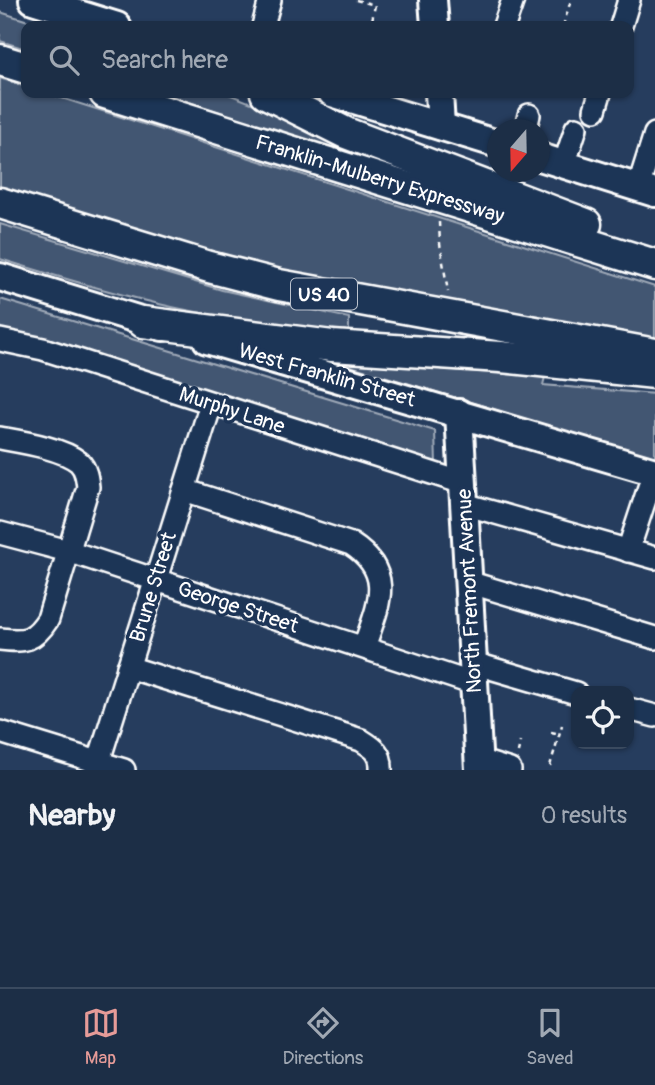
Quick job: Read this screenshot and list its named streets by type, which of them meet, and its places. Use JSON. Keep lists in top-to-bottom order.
{
  "streets": {
    "highway": ["Franklin-Mulberry Expressway", "US 40"],
    "main road": ["West Franklin Street", "North Fremont Avenue"],
    "street": ["Murphy Lane", "Brune Street", "George Street"]
  },
  "crossings": [
    ["West Franklin Street", "North Fremont Avenue"],
    ["Murphy Lane", "Brune Street"],
    ["Murphy Lane", "North Fremont Avenue"],
    ["Brune Street", "George Street"],
    ["North Fremont Avenue", "George Street"]
  ],
  "north": "bottom",
  "page": {
    "search": "Search here",
    "heading": ["Nearby", "0 results"],
    "nav": ["Map", "Directions", "Saved"]
  }
}
